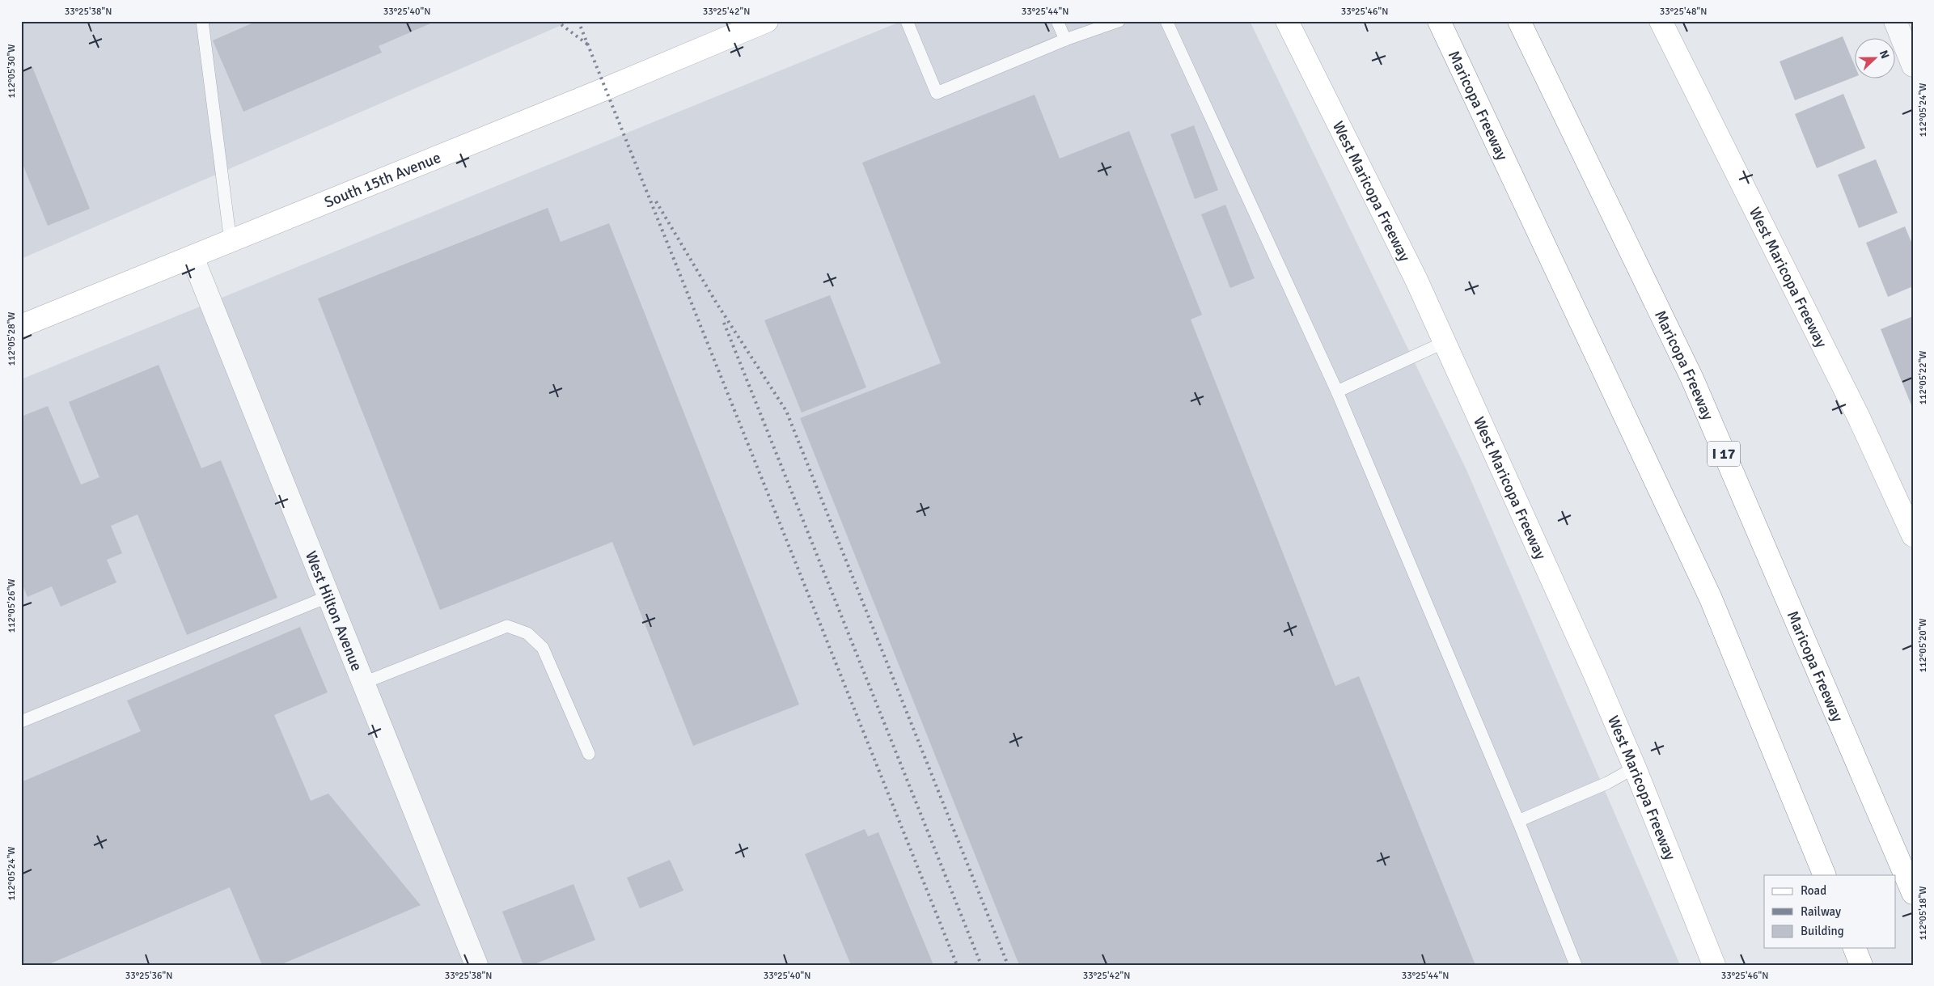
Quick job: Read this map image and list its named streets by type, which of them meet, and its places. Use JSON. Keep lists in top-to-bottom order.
{
  "streets": {
    "main road": [
      "Maricopa Freeway",
      "South 15th Avenue",
      "West Maricopa Freeway",
      "I 17"
    ],
    "street": ["West Hilton Avenue"]
  },
  "crossings": [
    ["South 15th Avenue", "West Hilton Avenue"]
  ],
  "legend": ["Road", "Railway", "Building"],
  "north": "right",
  "coordinates": [
    "33°25'38\"N",
    "33°25'40\"N",
    "33°25'42\"N",
    "33°25'44\"N",
    "33°25'46\"N",
    "33°25'48\"N",
    "112°05'30\"W",
    "112°05'24\"W",
    "112°05'28\"W",
    "112°05'22\"W",
    "112°05'26\"W",
    "112°05'20\"W",
    "112°05'18\"W",
    "33°25'36\"N"
  ]
}
